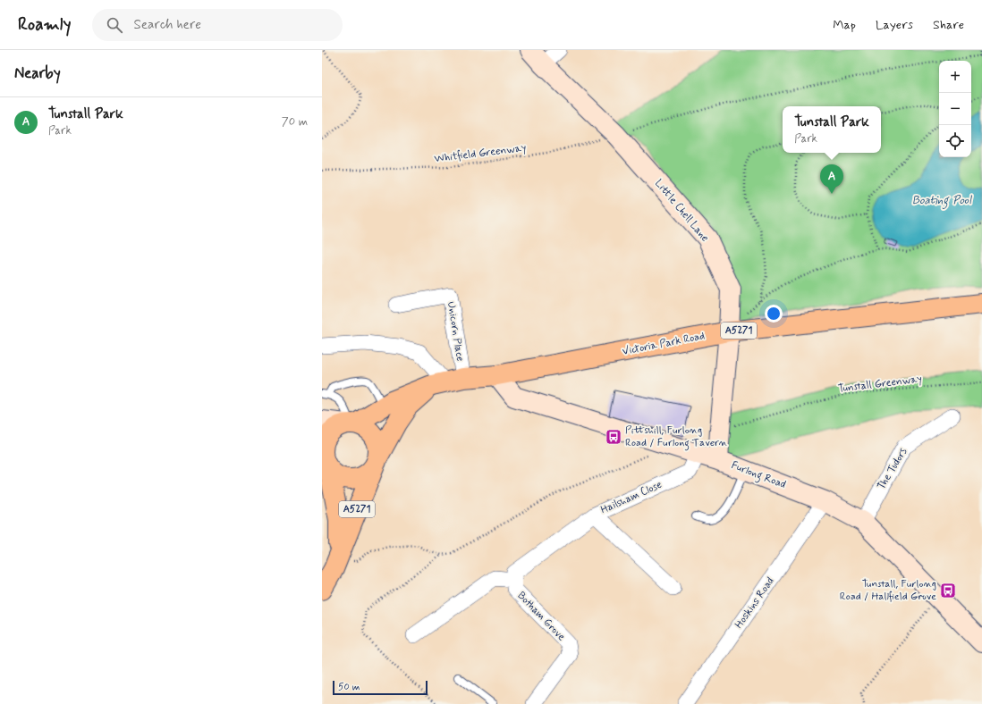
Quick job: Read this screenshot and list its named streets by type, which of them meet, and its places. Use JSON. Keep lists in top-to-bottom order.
{
  "streets": {
    "main road": ["A5271", "Victoria Park Road"],
    "street": [
      "Little Chell Lane",
      "Unicorn Place",
      "The Tudors",
      "Furlong Road",
      "Hailsham Close",
      "Hoskins Road",
      "Botham Grove"
    ],
    "path": ["Whitfield Greenway", "Tunstall Greenway"]
  },
  "crossings": [
    ["Whitfield Greenway", "Little Chell Lane"],
    ["Little Chell Lane", "Victoria Park Road"],
    ["Little Chell Lane", "Tunstall Greenway"],
    ["Little Chell Lane", "Furlong Road"],
    ["A5271", "Unicorn Place"],
    ["A5271", "Victoria Park Road"],
    ["Unicorn Place", "Victoria Park Road"],
    ["Victoria Park Road", "Furlong Road"],
    ["The Tudors", "Furlong Road"],
    ["Furlong Road", "Hailsham Close"],
    ["Furlong Road", "Hoskins Road"],
    ["Hailsham Close", "Botham Grove"]
  ],
  "water": ["Boating Pool"],
  "places": {
    "bus stop": ["Pittshill, Furlong Road / Furlong Tavern", "Tunstall, Furlong Road / Hallfield Grove"]
  },
  "scale_bar": "50 m",
  "page": {
    "header": "Roamly",
    "search": "Search here",
    "nav": ["Map", "Layers", "Share"],
    "heading": "Nearby",
    "map_buttons": ["+", "−"],
    "list": [
      {
        "mark": "A",
        "name": "Tunstall Park",
        "note": "Park",
        "value": "70 m"
      }
    ],
    "popup": ["Tunstall Park", "Park"],
    "pins": "A",
    "scale": "50 m"
  }
}
